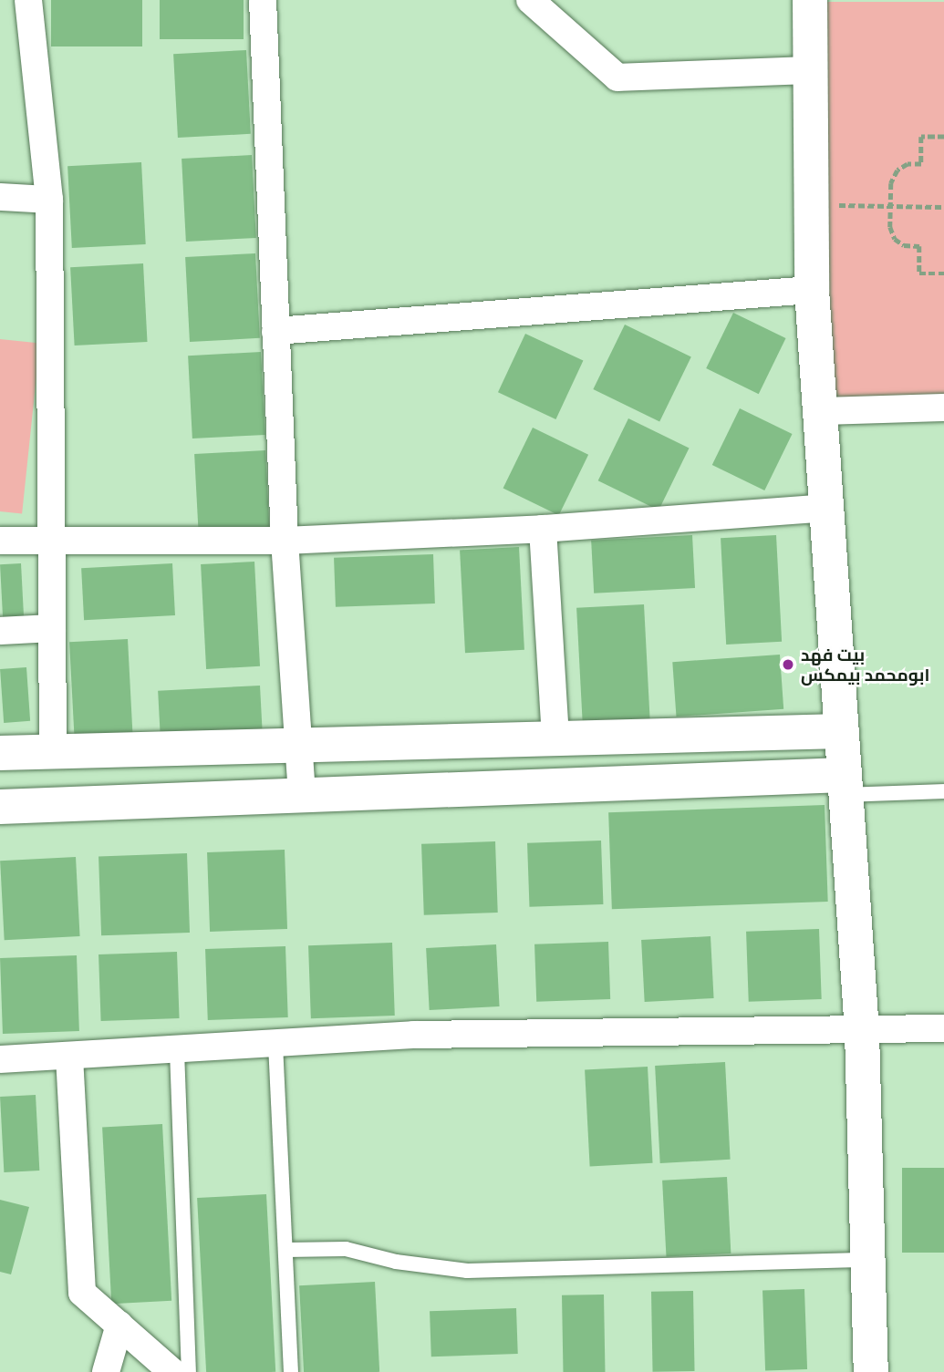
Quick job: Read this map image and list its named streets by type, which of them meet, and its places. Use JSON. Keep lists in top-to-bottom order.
{
  "places": ["بيت فهد ابومحمد بيمكس"]
}
